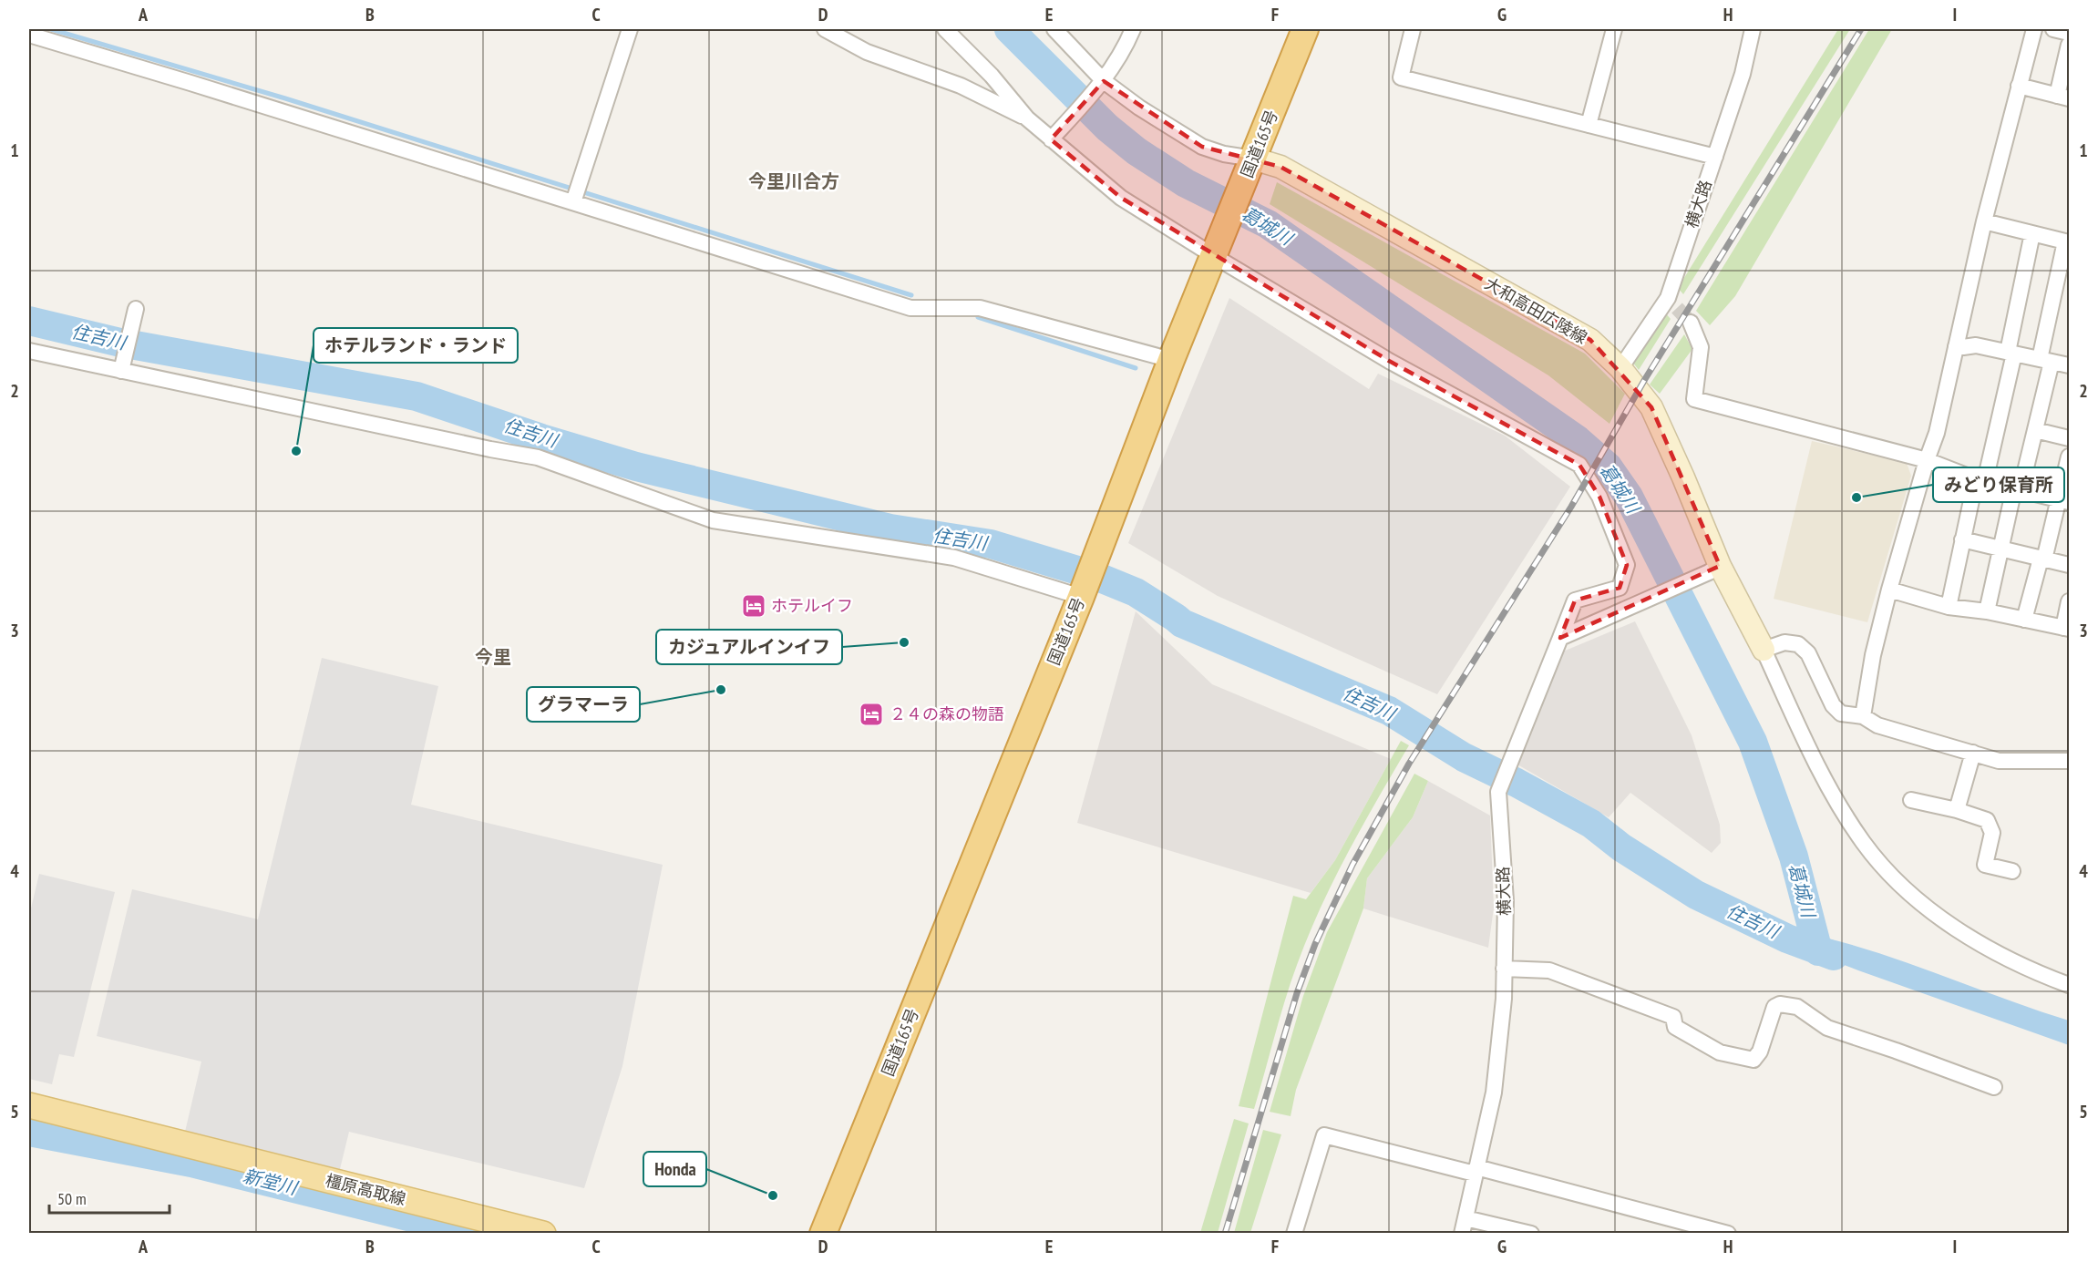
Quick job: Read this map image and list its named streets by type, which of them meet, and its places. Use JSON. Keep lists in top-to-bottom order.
{
  "streets": {
    "highway": ["国道165号"],
    "main road": ["大和高田広陵線", "橿原高取線"],
    "street": ["横大路"]
  },
  "crossings": [
    ["国道165号", "横大路"],
    ["国道165号", "大和高田広陵線"],
    ["横大路", "大和高田広陵線"]
  ],
  "districts": ["今里川合方", "今里"],
  "water": ["葛城川", "住吉川", "新堂川"],
  "places": {
    "other": [
      "ホテルランド・ランド",
      "みどり保育所",
      "カジュアルインイフ",
      "グラマーラ",
      "Honda"
    ],
    "hotel": ["ホテルイフ", "２４の森の物語"]
  },
  "scale_bar": "50 m",
  "grid": {
    "columns": [
      "A",
      "B",
      "C",
      "D",
      "E",
      "F",
      "G",
      "H",
      "I"
    ],
    "rows": [
      "1",
      "2",
      "3",
      "4",
      "5"
    ]
  }
}
